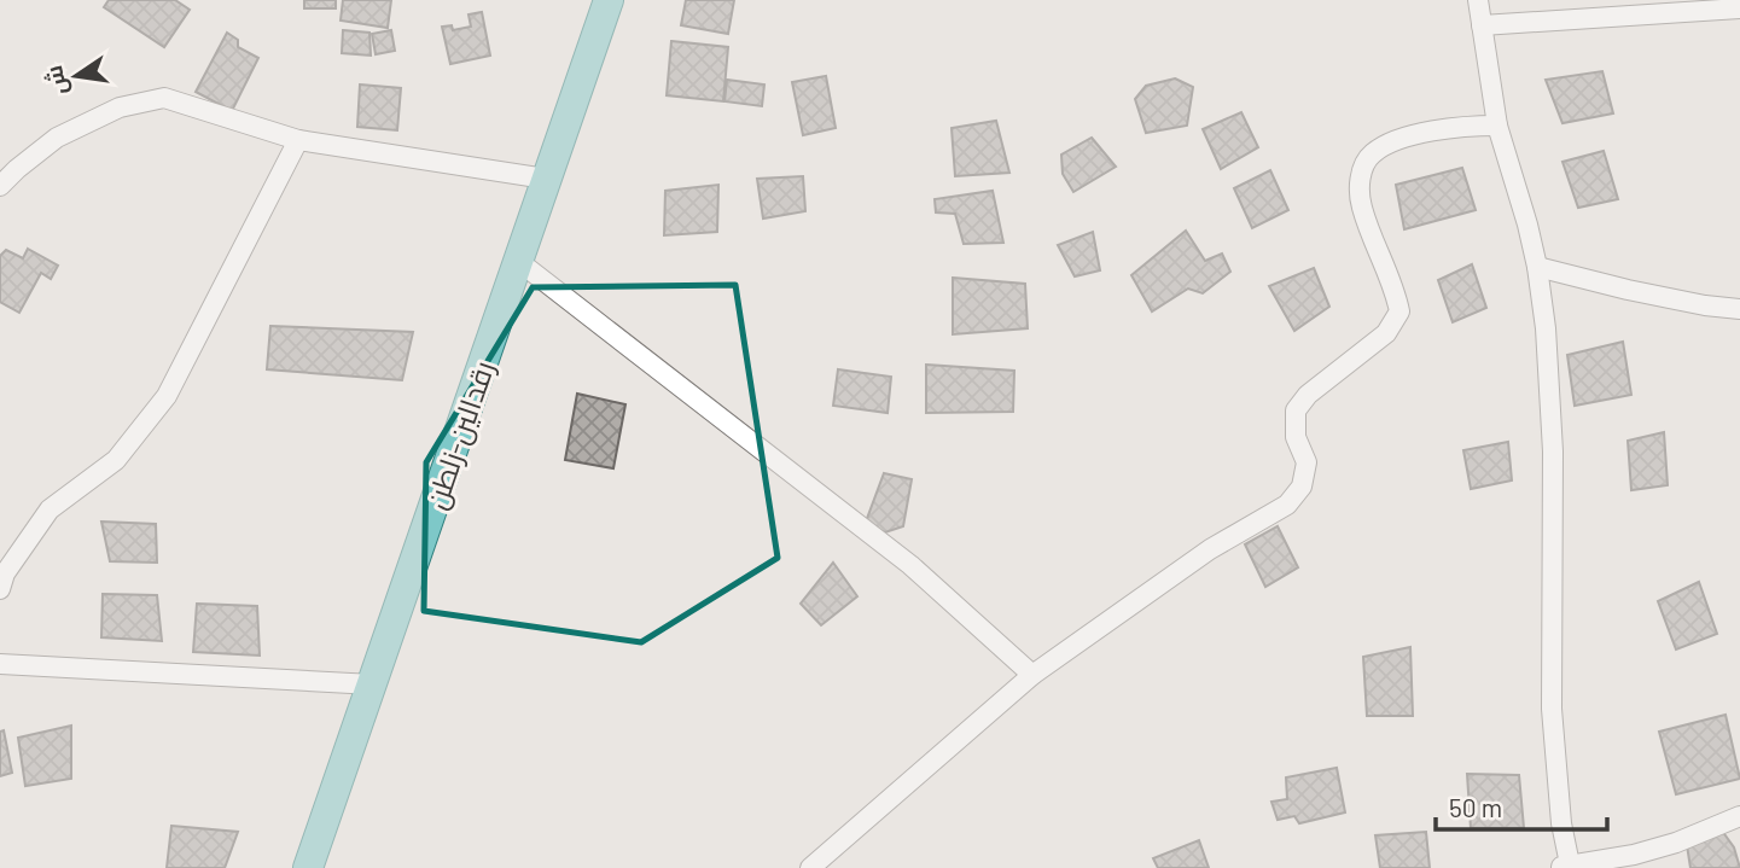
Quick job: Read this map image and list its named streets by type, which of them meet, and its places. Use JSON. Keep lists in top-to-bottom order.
{
  "streets": {
    "main road": ["رقدالين-زلطن"]
  },
  "scale_bar": "50 m",
  "north": "left"
}
